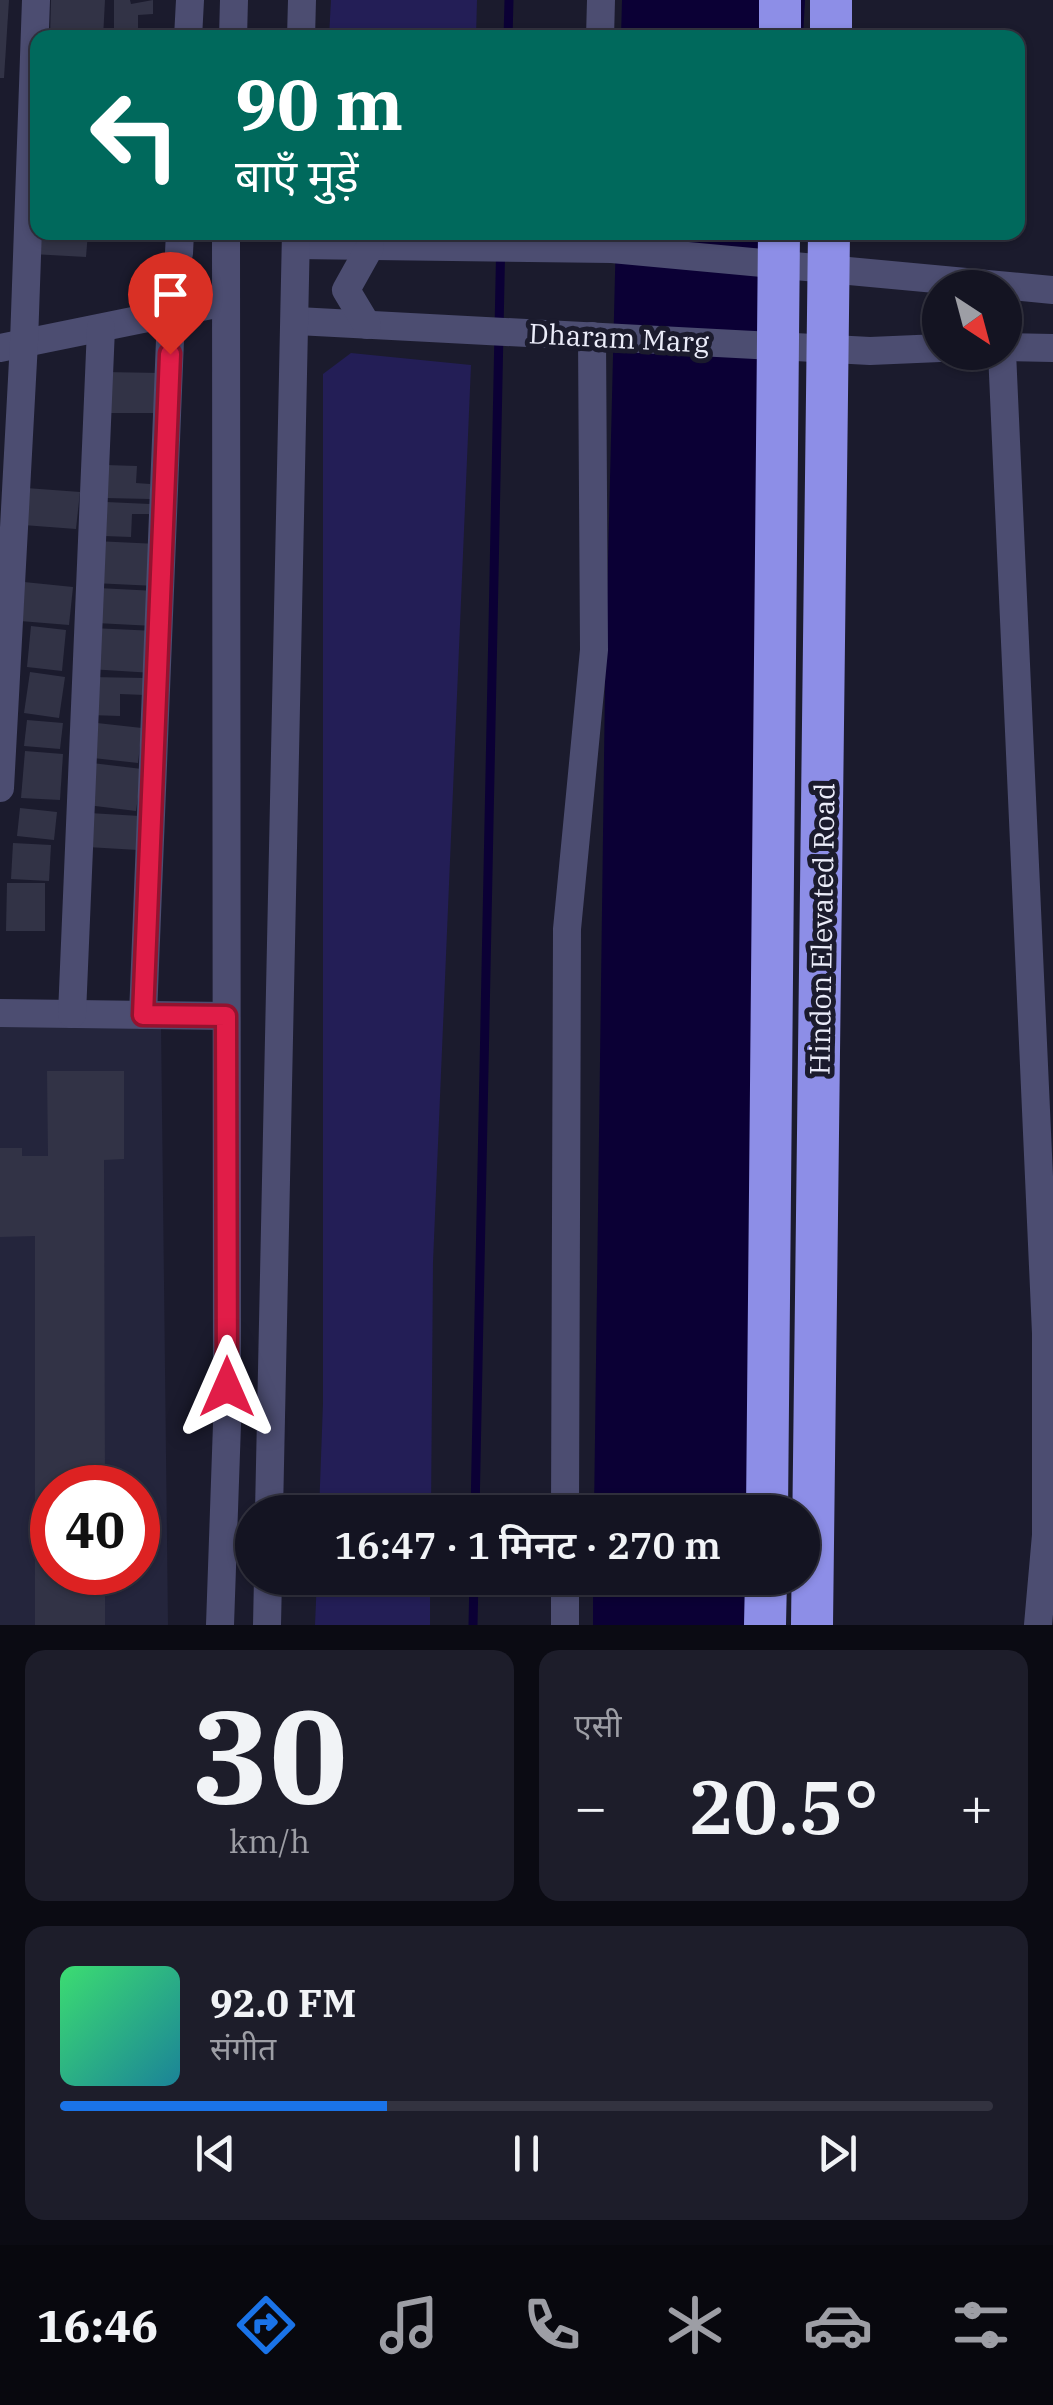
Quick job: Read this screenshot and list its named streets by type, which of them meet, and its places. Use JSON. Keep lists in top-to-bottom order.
{
  "streets": {
    "highway": ["Hindon Elevated Road"],
    "street": ["Dharam Marg"]
  },
  "north": "bottom right",
  "page": {
    "turn": ["90 m", "बाएँ मुड़ें"],
    "limit": "40",
    "trip": "16:47 · 1 मिनट · 270 m",
    "tile": [
      ["30", "km/h"],
      "एसी"
    ],
    "heat": ["−", "20.5°", "+"],
    "song": ["92.0 FM", "संगीत"],
    "tabs": "16:46"
  }
}
